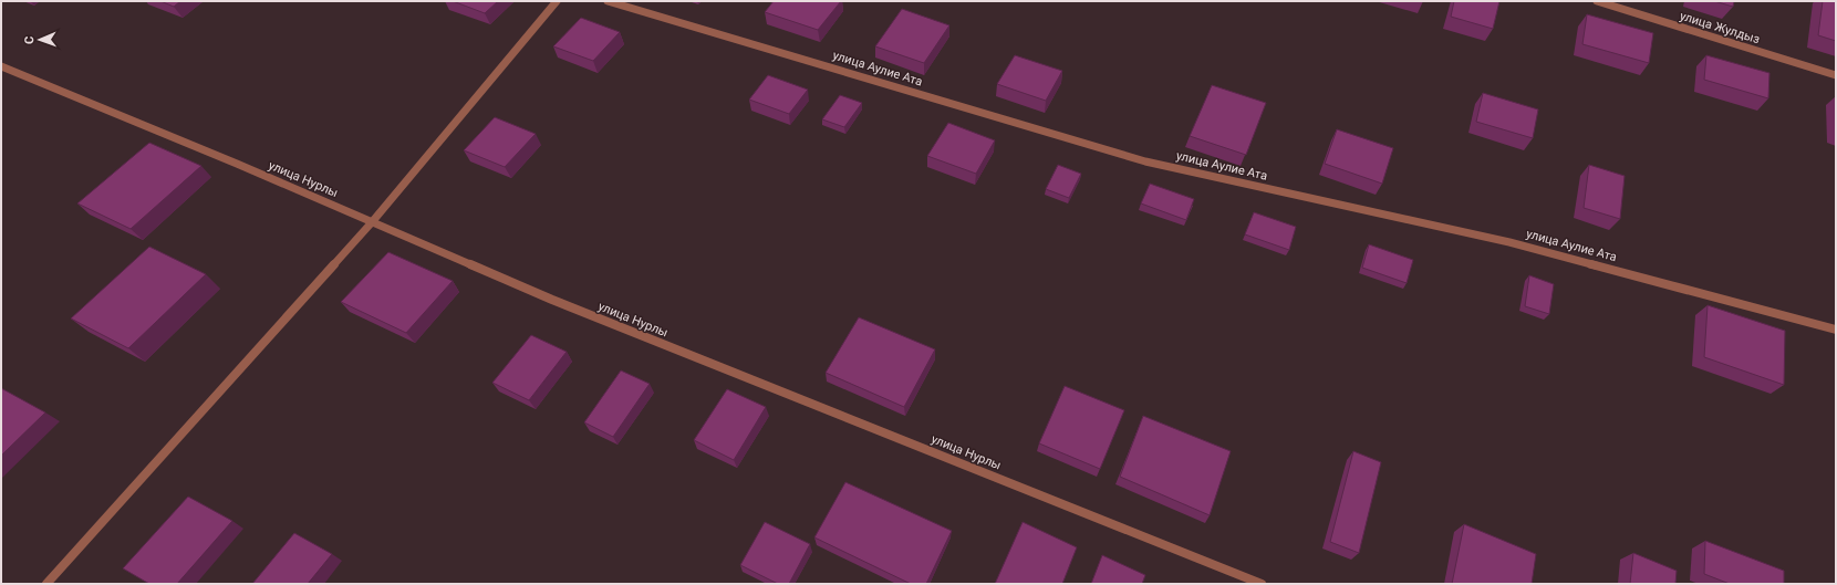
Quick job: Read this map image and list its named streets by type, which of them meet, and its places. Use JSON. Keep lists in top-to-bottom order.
{
  "streets": {
    "street": ["улица Жулдыз", "улица Аулие Ата", "улица Нурлы"]
  },
  "north": "left"
}
